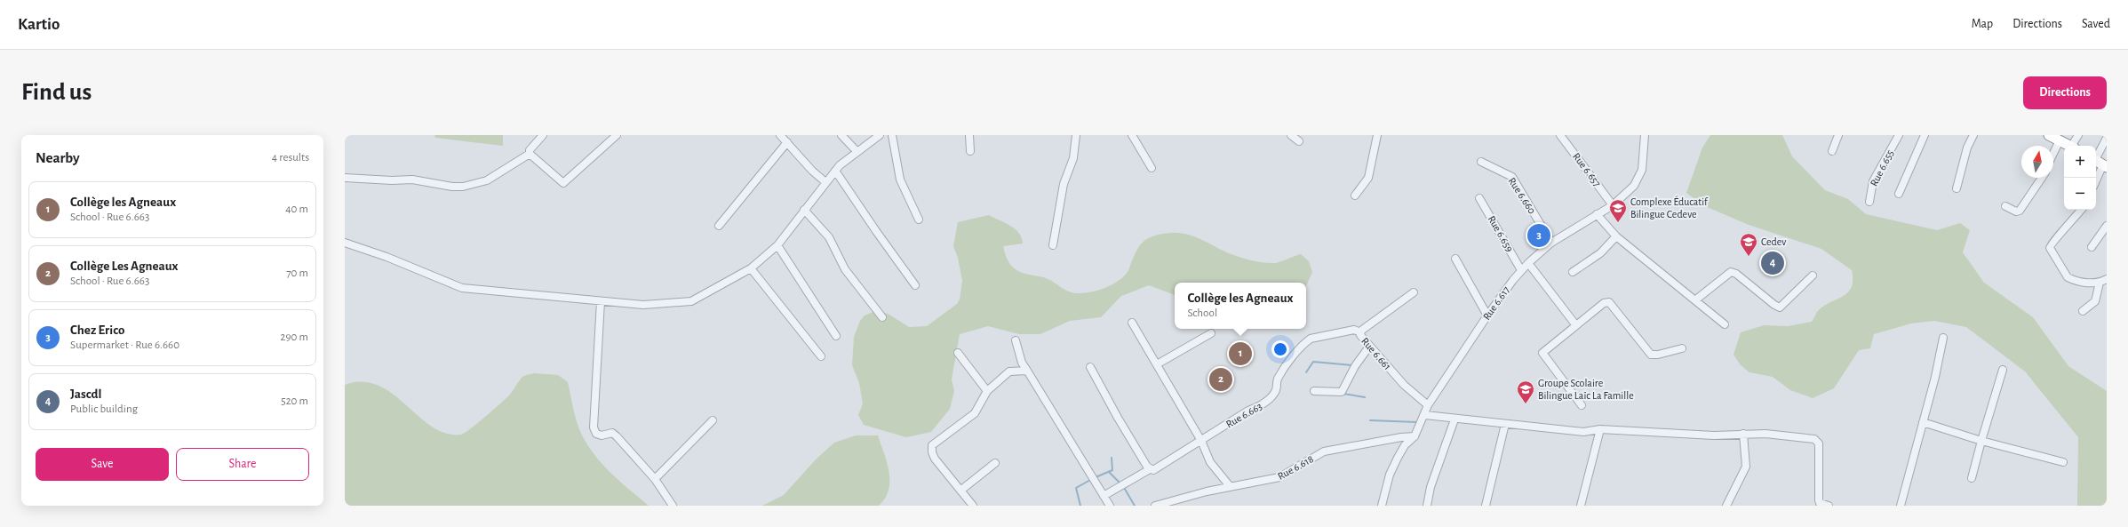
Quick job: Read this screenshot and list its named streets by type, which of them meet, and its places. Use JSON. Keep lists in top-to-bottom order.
{
  "streets": {
    "street": [
      "Rue 6.655",
      "Rue 6.657",
      "Rue 6.660",
      "Rue 6.659",
      "Rue 6.617",
      "Rue 6.661",
      "Rue 6.663",
      "Rue 6.618"
    ]
  },
  "crossings": [
    ["Rue 6.657", "Rue 6.617"],
    ["Rue 6.660", "Rue 6.617"],
    ["Rue 6.659", "Rue 6.617"],
    ["Rue 6.617", "Rue 6.661"],
    ["Rue 6.617", "Rue 6.618"],
    ["Rue 6.661", "Rue 6.663"]
  ],
  "places": {
    "school or university": ["Complexe Éducatif Bilingue Cedeve", "Cedev", "Groupe Scolaire Bilingue Laïc La Famille"]
  },
  "north": "top",
  "page": {
    "header": "Kartio",
    "nav": ["Map", "Directions", "Saved"],
    "buttons": [
      "Directions",
      ["Save", "Share"]
    ],
    "title": "Find us",
    "heading": ["Nearby", "4 results"],
    "map_buttons": ["+", "−"],
    "list": [
      {
        "mark": "1",
        "name": "Collège les Agneaux",
        "note": "School · Rue 6.663",
        "value": "40 m"
      },
      {
        "mark": "2",
        "name": "Collège Les Agneaux",
        "note": "School · Rue 6.663",
        "value": "70 m"
      },
      {
        "mark": "3",
        "name": "Chez Erico",
        "note": "Supermarket · Rue 6.660",
        "value": "290 m"
      },
      {
        "mark": "4",
        "name": "Jascdl",
        "note": "Public building",
        "value": "520 m"
      }
    ],
    "pins": [
      "3",
      "4",
      "1",
      "2"
    ],
    "popup": ["Collège les Agneaux", "School"]
  }
}
